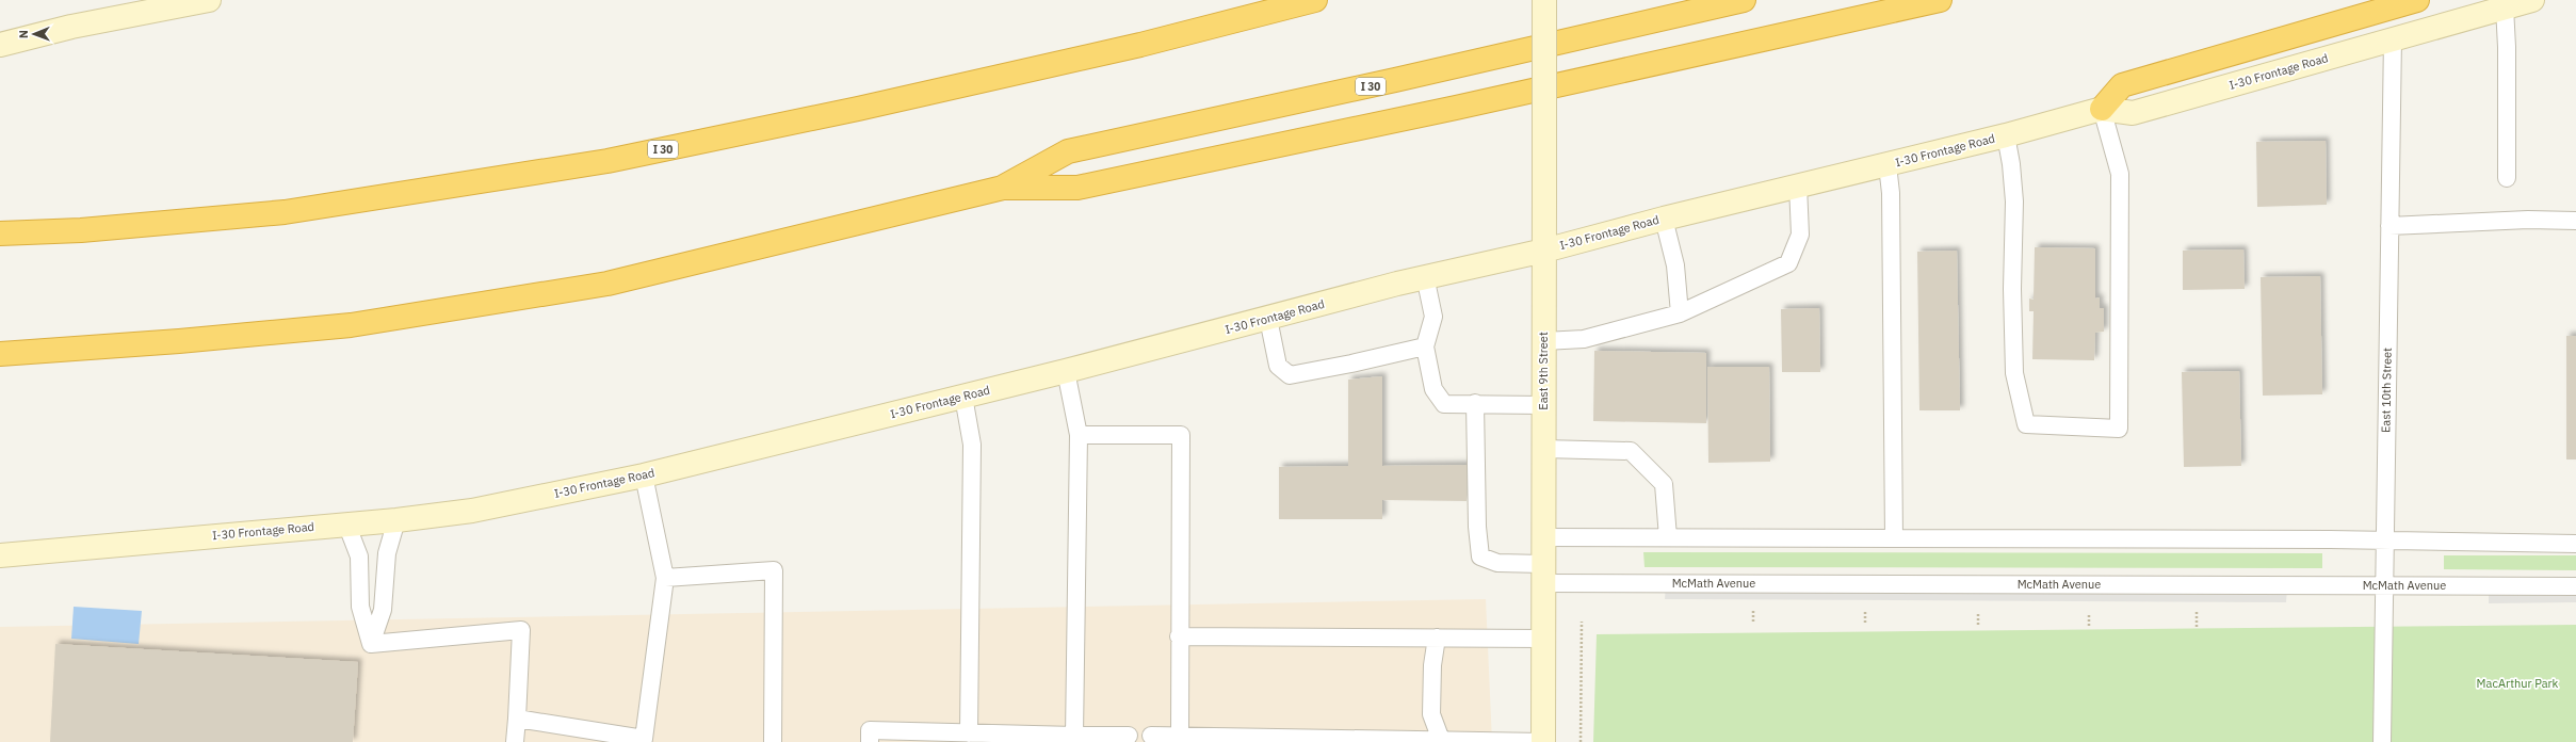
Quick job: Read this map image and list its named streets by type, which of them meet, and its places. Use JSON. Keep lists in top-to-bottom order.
{
  "streets": {
    "highway": ["I 30"],
    "main road": ["I-30 Frontage Road", "East 9th Street"],
    "lane": ["East 10th Street", "McMath Avenue"]
  },
  "crossings": [
    ["I-30 Frontage Road", "East 9th Street"],
    ["I-30 Frontage Road", "East 10th Street"],
    ["East 9th Street", "McMath Avenue"],
    ["East 10th Street", "McMath Avenue"]
  ],
  "parks": ["MacArthur Park"],
  "north": "left"
}
